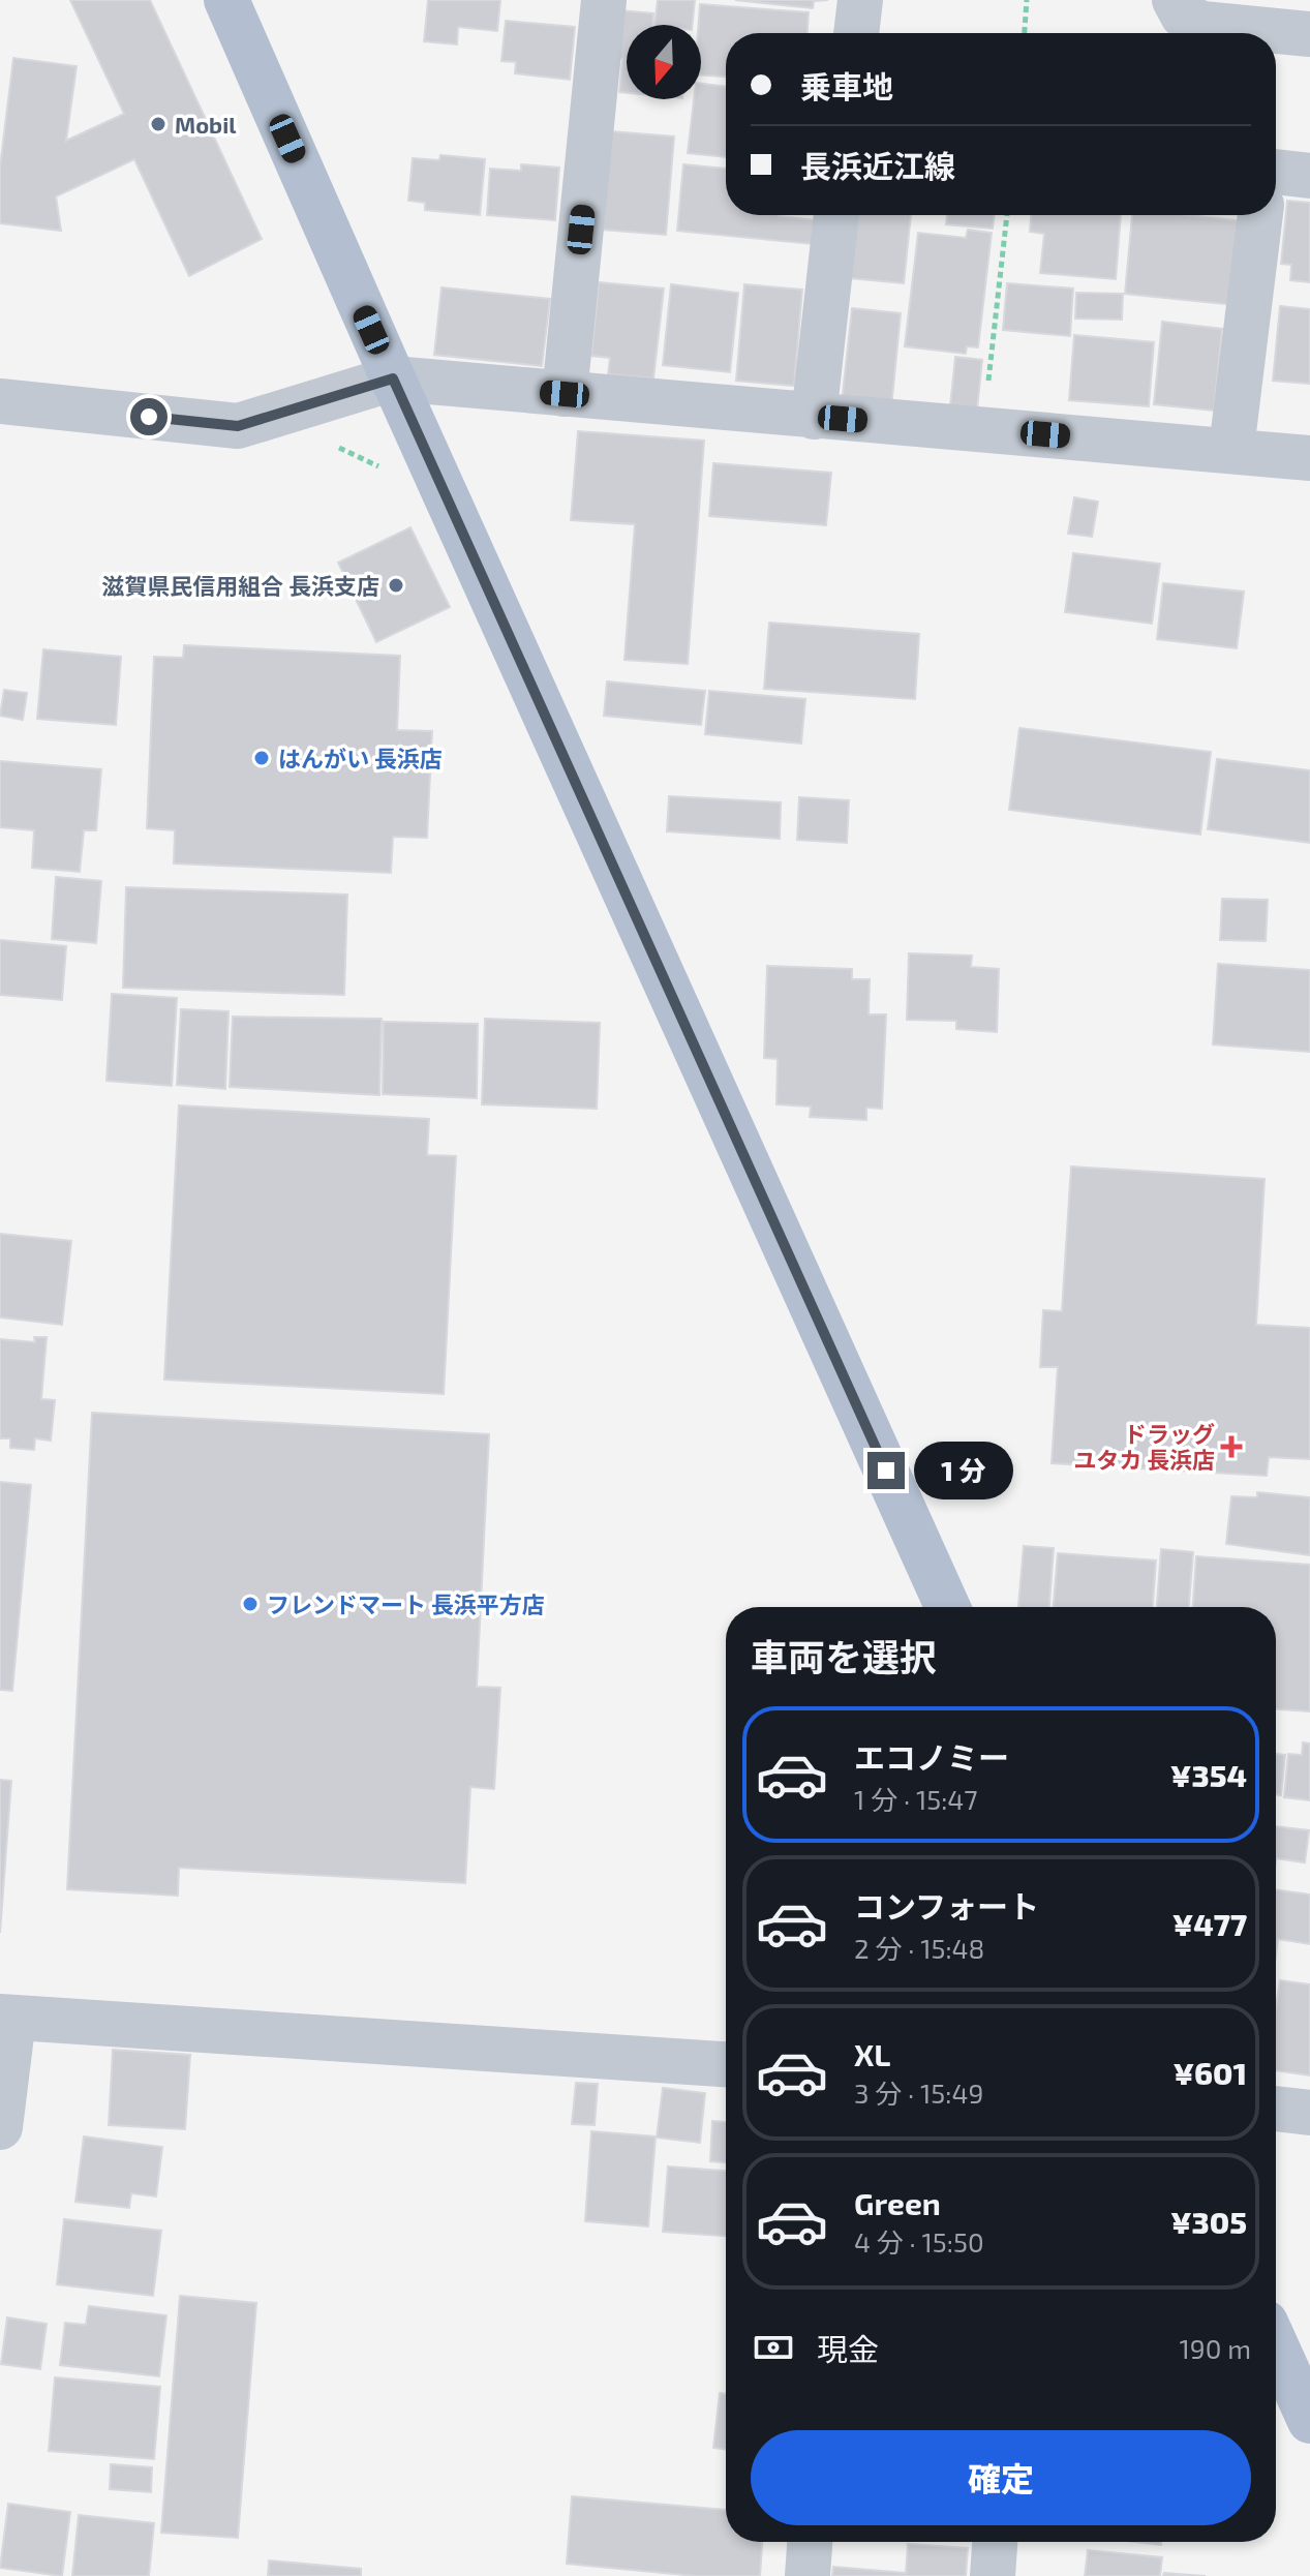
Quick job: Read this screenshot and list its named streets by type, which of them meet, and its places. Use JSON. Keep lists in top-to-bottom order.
{
  "places": {
    "other": [
      "Mobil",
      "滋賀県民信用組合 長浜支店",
      "はんがい 長浜店",
      "フレンドマート 長浜平方店"
    ],
    "health": ["ドラッグ ユタカ 長浜店"]
  },
  "north": "bottom",
  "page": {
    "banner": ["乗車地", "長浜近江線"],
    "bubble": "1 分",
    "heading": "車両を選択",
    "list": [
      {
        "name": "エコノミー",
        "note": "1 分 · 15:47",
        "value": "¥354"
      },
      {
        "name": "コンフォート",
        "note": "2 分 · 15:48",
        "value": "¥477"
      },
      {
        "name": "XL",
        "note": "3 分 · 15:49",
        "value": "¥601"
      },
      {
        "name": "Green",
        "note": "4 分 · 15:50",
        "value": "¥305"
      }
    ],
    "pay": ["現金", "190 m"],
    "buttons": "確定"
  }
}
